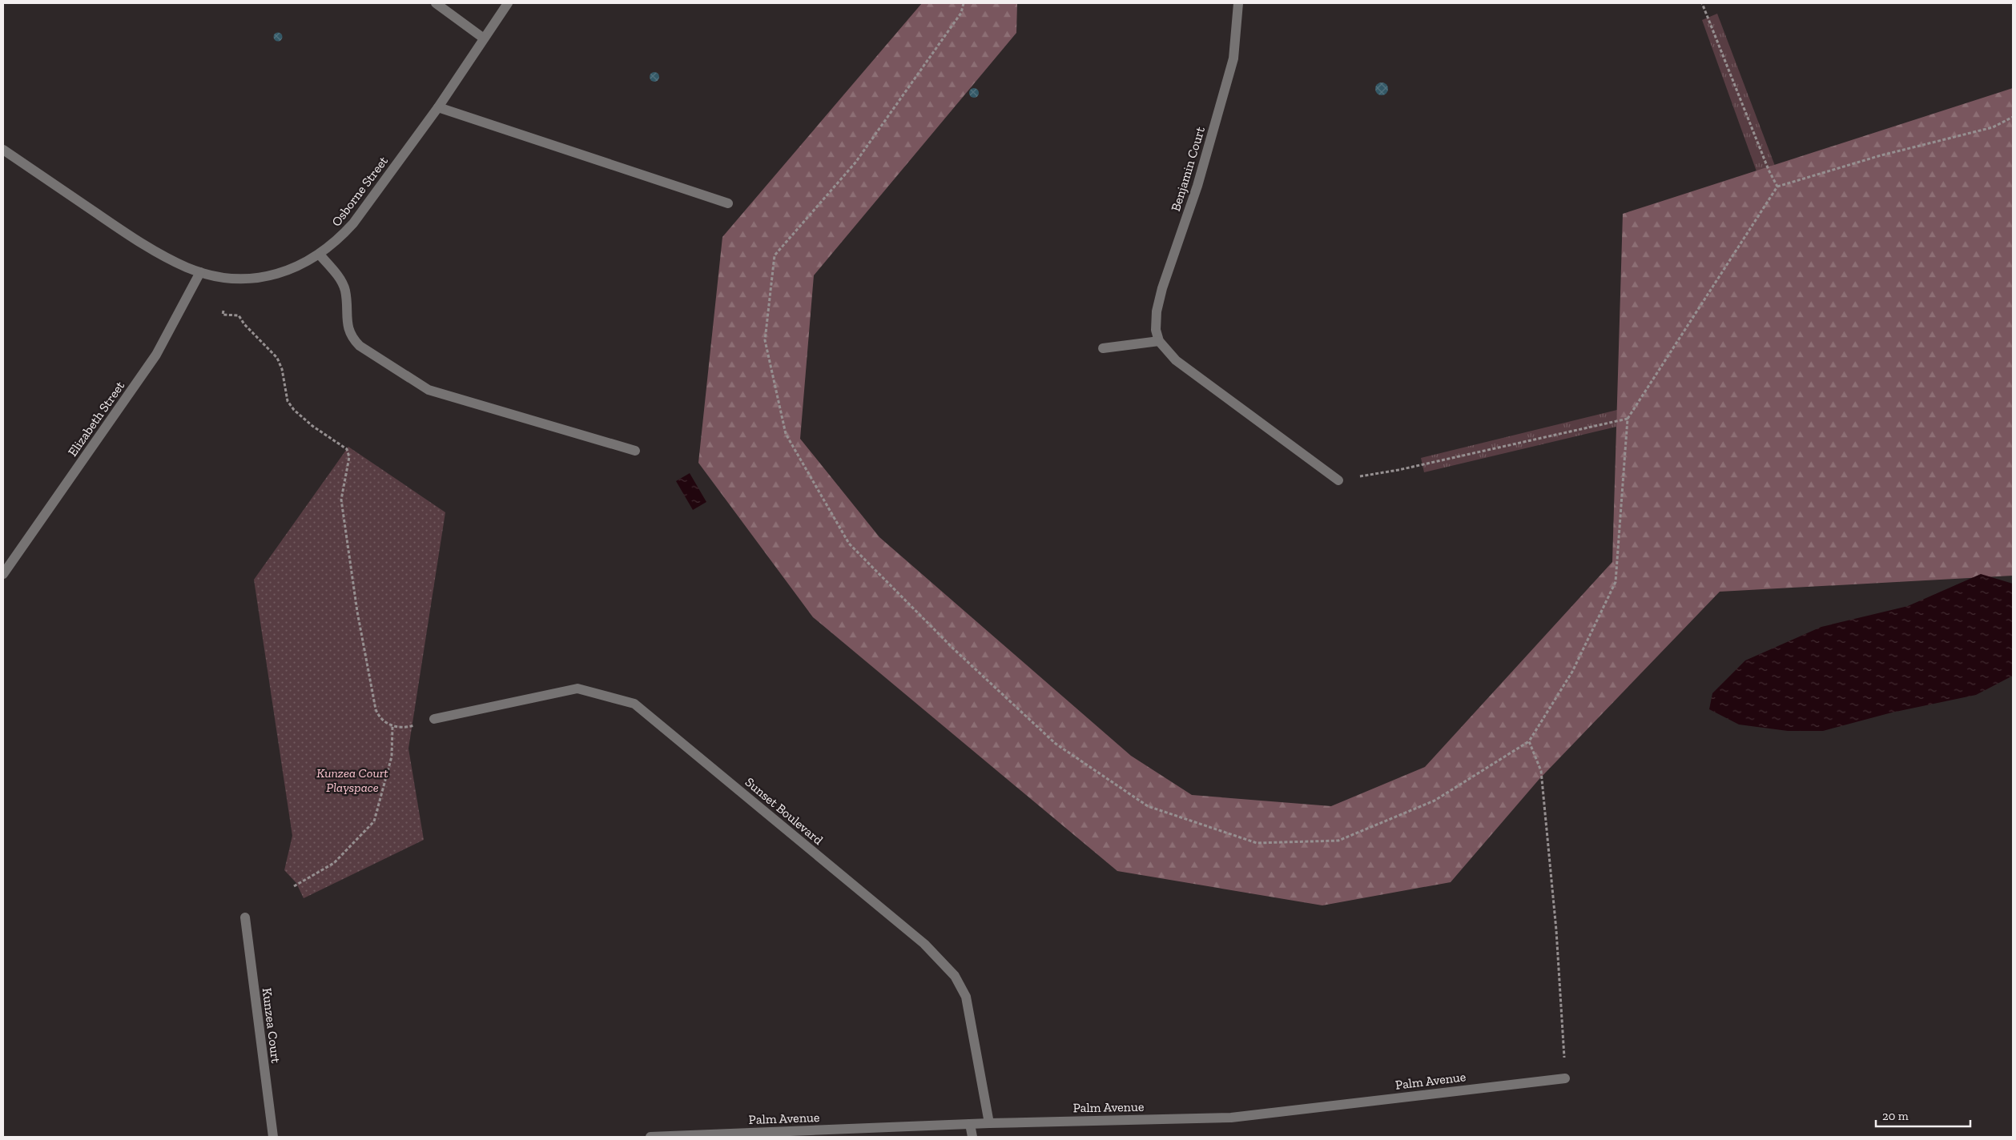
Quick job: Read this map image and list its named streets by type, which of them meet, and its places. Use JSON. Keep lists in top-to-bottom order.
{
  "streets": {
    "street": [
      "Benjamin Court",
      "Osborne Street",
      "Elizabeth Street",
      "Sunset Boulevard",
      "Kunzea Court",
      "Palm Avenue"
    ]
  },
  "crossings": [
    ["Osborne Street", "Elizabeth Street"],
    ["Sunset Boulevard", "Palm Avenue"]
  ],
  "parks": ["Kunzea Court Playspace"],
  "scale_bar": "20 m"
}
